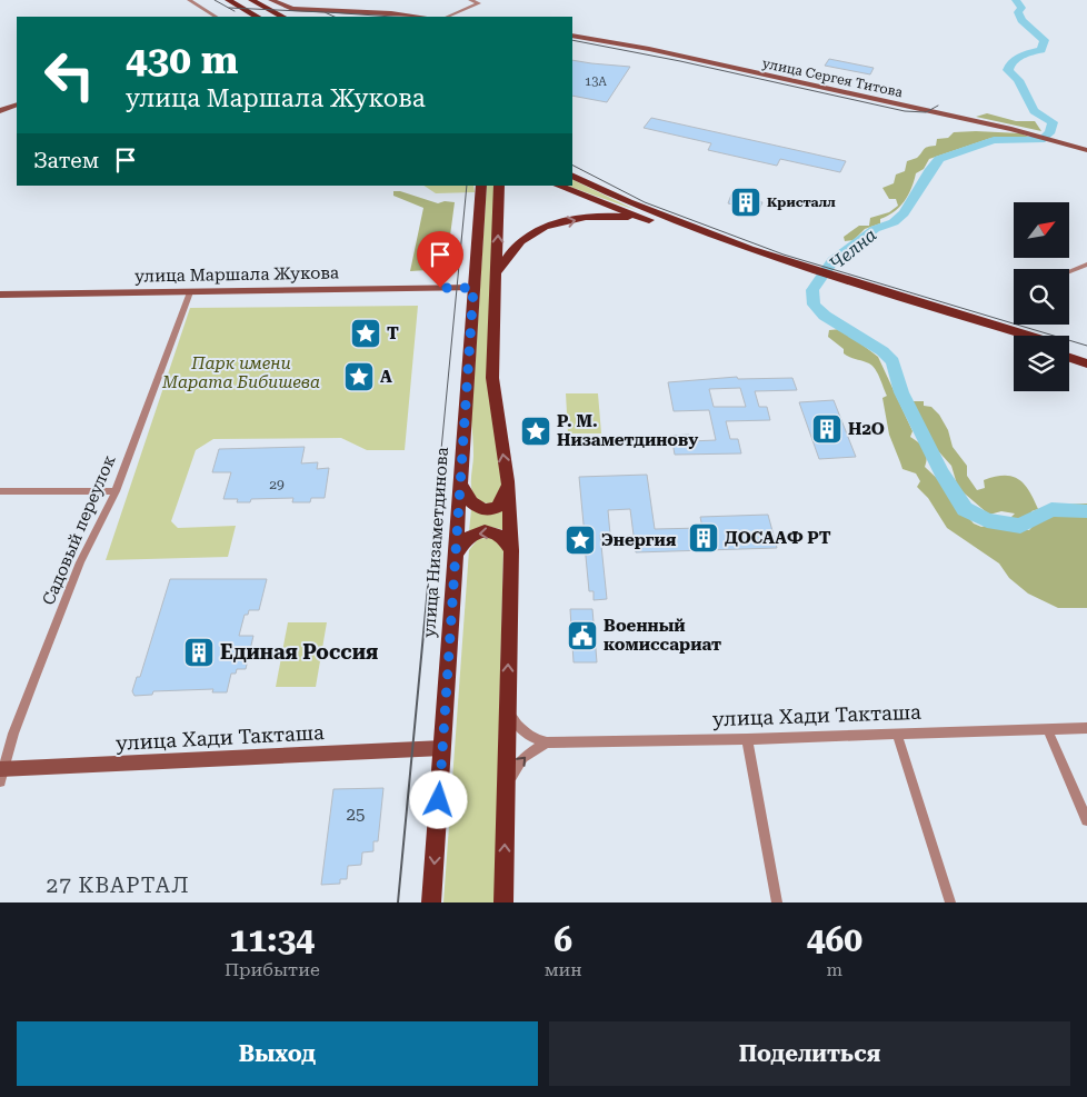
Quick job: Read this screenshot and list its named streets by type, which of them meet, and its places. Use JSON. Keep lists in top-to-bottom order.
{
  "streets": {
    "main road": [
      "улица Сергея Титова",
      "улица Маршала Жукова",
      "улица Низаметдинова",
      "улица Хади Такташа"
    ],
    "street": ["Садовый переулок"]
  },
  "crossings": [
    ["улица Маршала Жукова", "Садовый переулок"],
    ["улица Маршала Жукова", "улица Низаметдинова"],
    ["Садовый переулок", "улица Хади Такташа"],
    ["улица Низаметдинова", "улица Хади Такташа"]
  ],
  "districts": ["27 КВАРТАЛ"],
  "water": ["Челна"],
  "parks": ["Парк имени Марата Бибишева"],
  "places": {
    "building": [
      "Кристалл",
      "H2O",
      "ДОСААФ РТ",
      "Единая Россия"
    ],
    "place": [
      "Т",
      "А",
      "Р. М. Низаметдинову",
      "Энергия"
    ],
    "public building": ["Военный комиссариат"]
  },
  "house_numbers": ["13А", "29", "25"],
  "north": "top right",
  "page": {
    "turn": ["430 m", "улица Маршала Жукова"],
    "then": "Затем",
    "eta": [
      "11:34",
      "Прибытие",
      "6",
      "мин",
      "460",
      "m"
    ],
    "buttons": ["Выход", "Поделиться"]
  }
}
